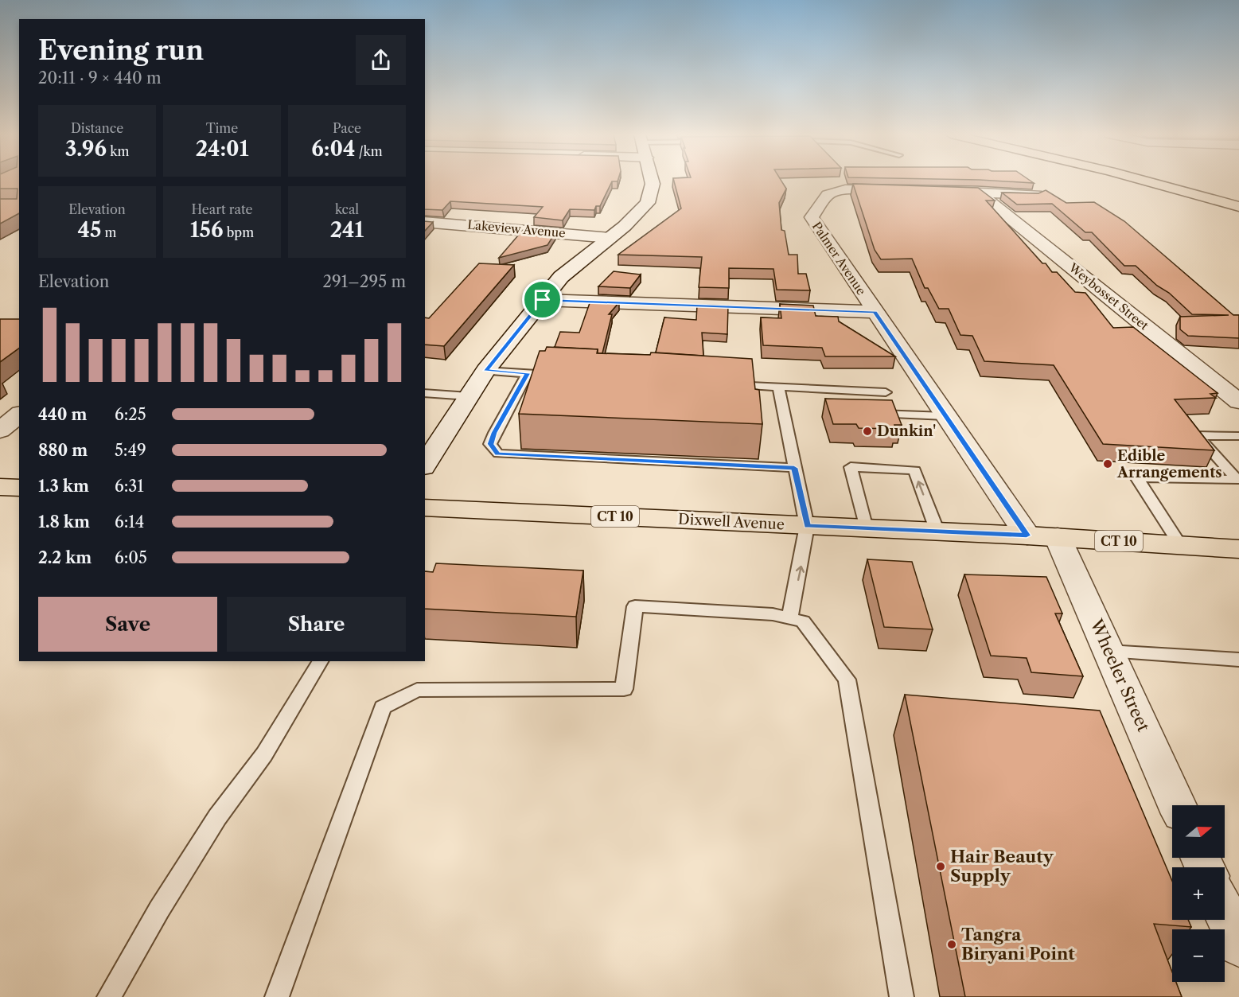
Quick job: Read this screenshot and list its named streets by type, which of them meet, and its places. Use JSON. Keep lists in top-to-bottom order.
{
  "streets": {
    "main road": ["CT 10", "Dixwell Avenue"],
    "street": [
      "Lakeview Avenue",
      "Palmer Avenue",
      "Weybosset Street",
      "Wheeler Street"
    ]
  },
  "crossings": [
    ["Palmer Avenue", "Dixwell Avenue"],
    ["Palmer Avenue", "Wheeler Street"],
    ["Dixwell Avenue", "Wheeler Street"]
  ],
  "places": [
    "Dunkin'",
    "Edible Arrangements",
    "Hair Beauty Supply",
    "Tangra Biryani Point"
  ],
  "north": "right",
  "page": {
    "heading": ["Evening run", "20:11 · 9 × 440 m"],
    "stats": [
      ["Distance", "3.96 km"],
      ["Time", "24:01"],
      ["Pace", "6:04 /km"],
      ["Elevation", "45 m"],
      ["Heart rate", "156 bpm"],
      ["kcal", "241"]
    ],
    "chart": ["Elevation", "291–295 m"],
    "list": [
      {
        "name": "440 m",
        "note": "6:25"
      },
      {
        "name": "880 m",
        "note": "5:49"
      },
      {
        "name": "1.3 km",
        "note": "6:31"
      },
      {
        "name": "1.8 km",
        "note": "6:14"
      },
      {
        "name": "2.2 km",
        "note": "6:05"
      }
    ],
    "buttons": ["Save", "Share"],
    "map_buttons": ["+", "−"]
  }
}
